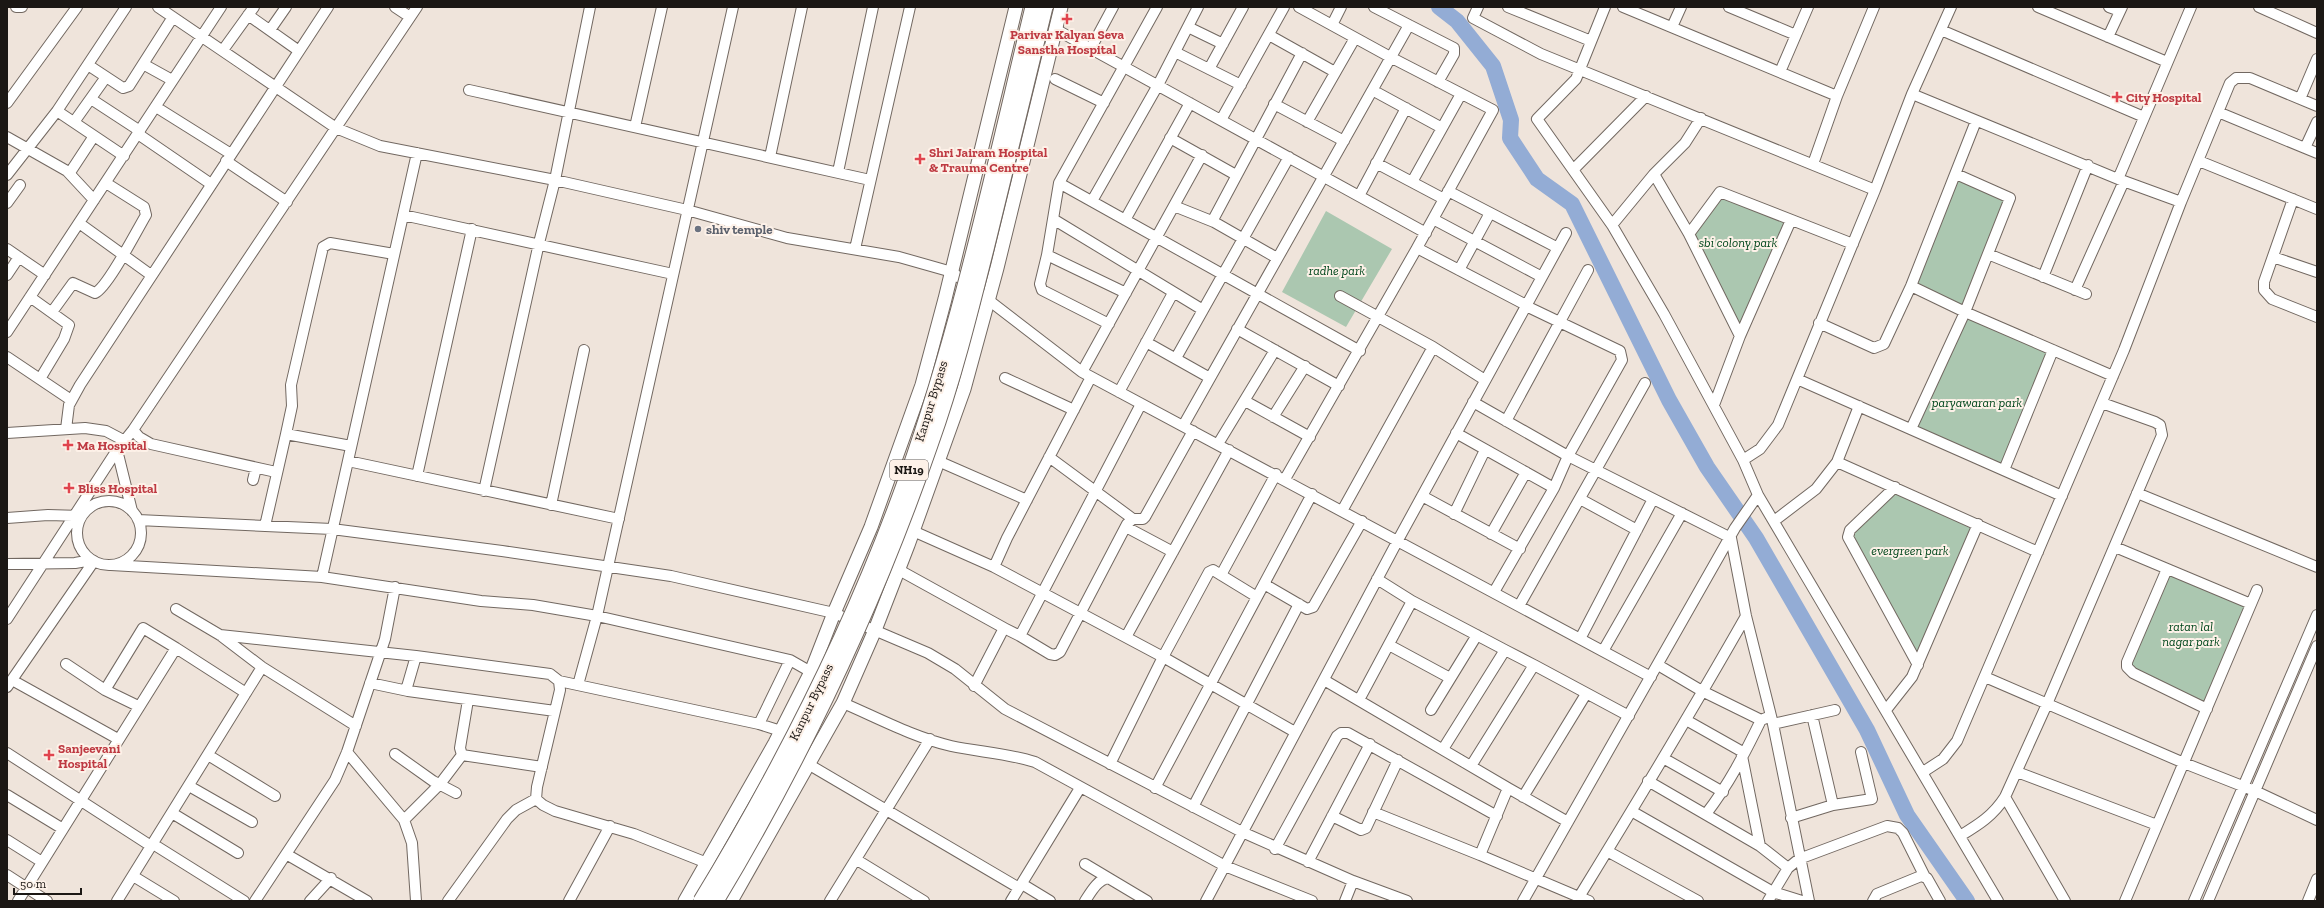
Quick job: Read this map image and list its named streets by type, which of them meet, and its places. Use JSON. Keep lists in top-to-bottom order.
{
  "streets": {
    "highway": ["Kanpur Bypass", "NH19"]
  },
  "parks": [
    "sbi colony park",
    "radhe park",
    "paryawaran park",
    "evergreen park",
    "ratan lal nagar park"
  ],
  "places": {
    "health": [
      "Parivar Kalyan Seva Sanstha Hospital",
      "City Hospital",
      "Shri Jairam Hospital & Trauma Centre",
      "Ma Hospital",
      "Bliss Hospital",
      "Sanjeevani Hospital"
    ],
    "other": ["shiv temple"]
  },
  "scale_bar": "50 m"
}
